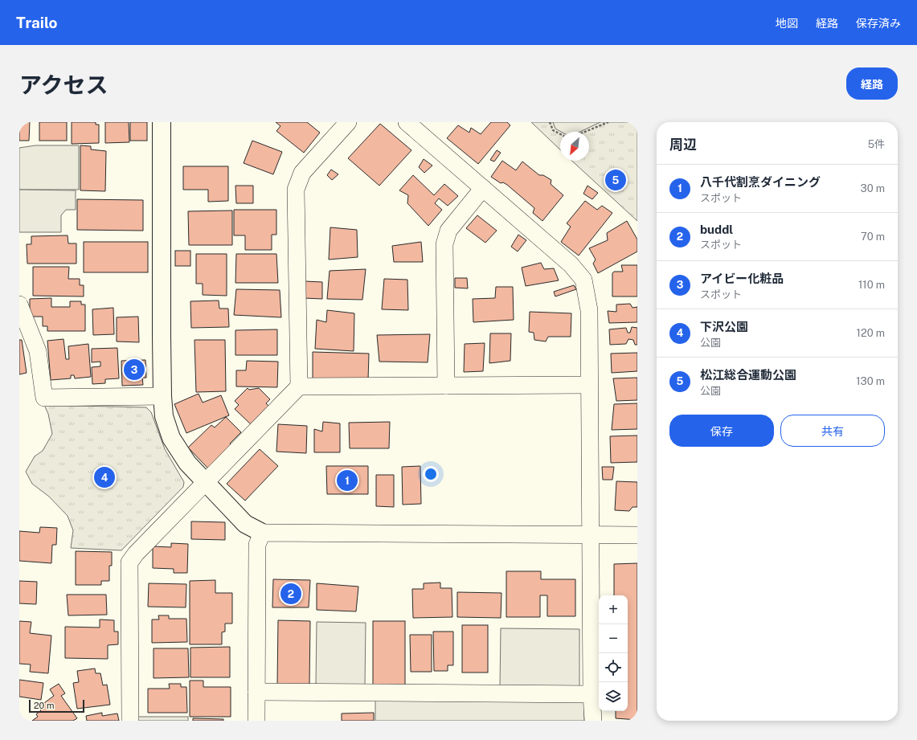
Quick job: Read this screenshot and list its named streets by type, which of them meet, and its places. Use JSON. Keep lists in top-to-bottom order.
{
  "scale_bar": "20 m",
  "north": "bottom left",
  "page": {
    "header": "Trailo",
    "nav": ["地図", "経路", "保存済み"],
    "title": "アクセス",
    "buttons": [
      "経路",
      ["保存", "共有"]
    ],
    "heading": ["周辺", "5件"],
    "list": [
      {
        "mark": "1",
        "name": "八千代割烹ダイニング",
        "note": "スポット",
        "value": "30 m"
      },
      {
        "mark": "2",
        "name": "buddl",
        "note": "スポット",
        "value": "70 m"
      },
      {
        "mark": "3",
        "name": "アイビー化粧品",
        "note": "スポット",
        "value": "110 m"
      },
      {
        "mark": "4",
        "name": "下沢公園",
        "note": "公園",
        "value": "120 m"
      },
      {
        "mark": "5",
        "name": "松江総合運動公園",
        "note": "公園",
        "value": "130 m"
      }
    ],
    "pins": [
      "5",
      "3",
      "4",
      "1",
      "2"
    ],
    "map_buttons": ["+", "−"],
    "scale": "20 m"
  }
}
